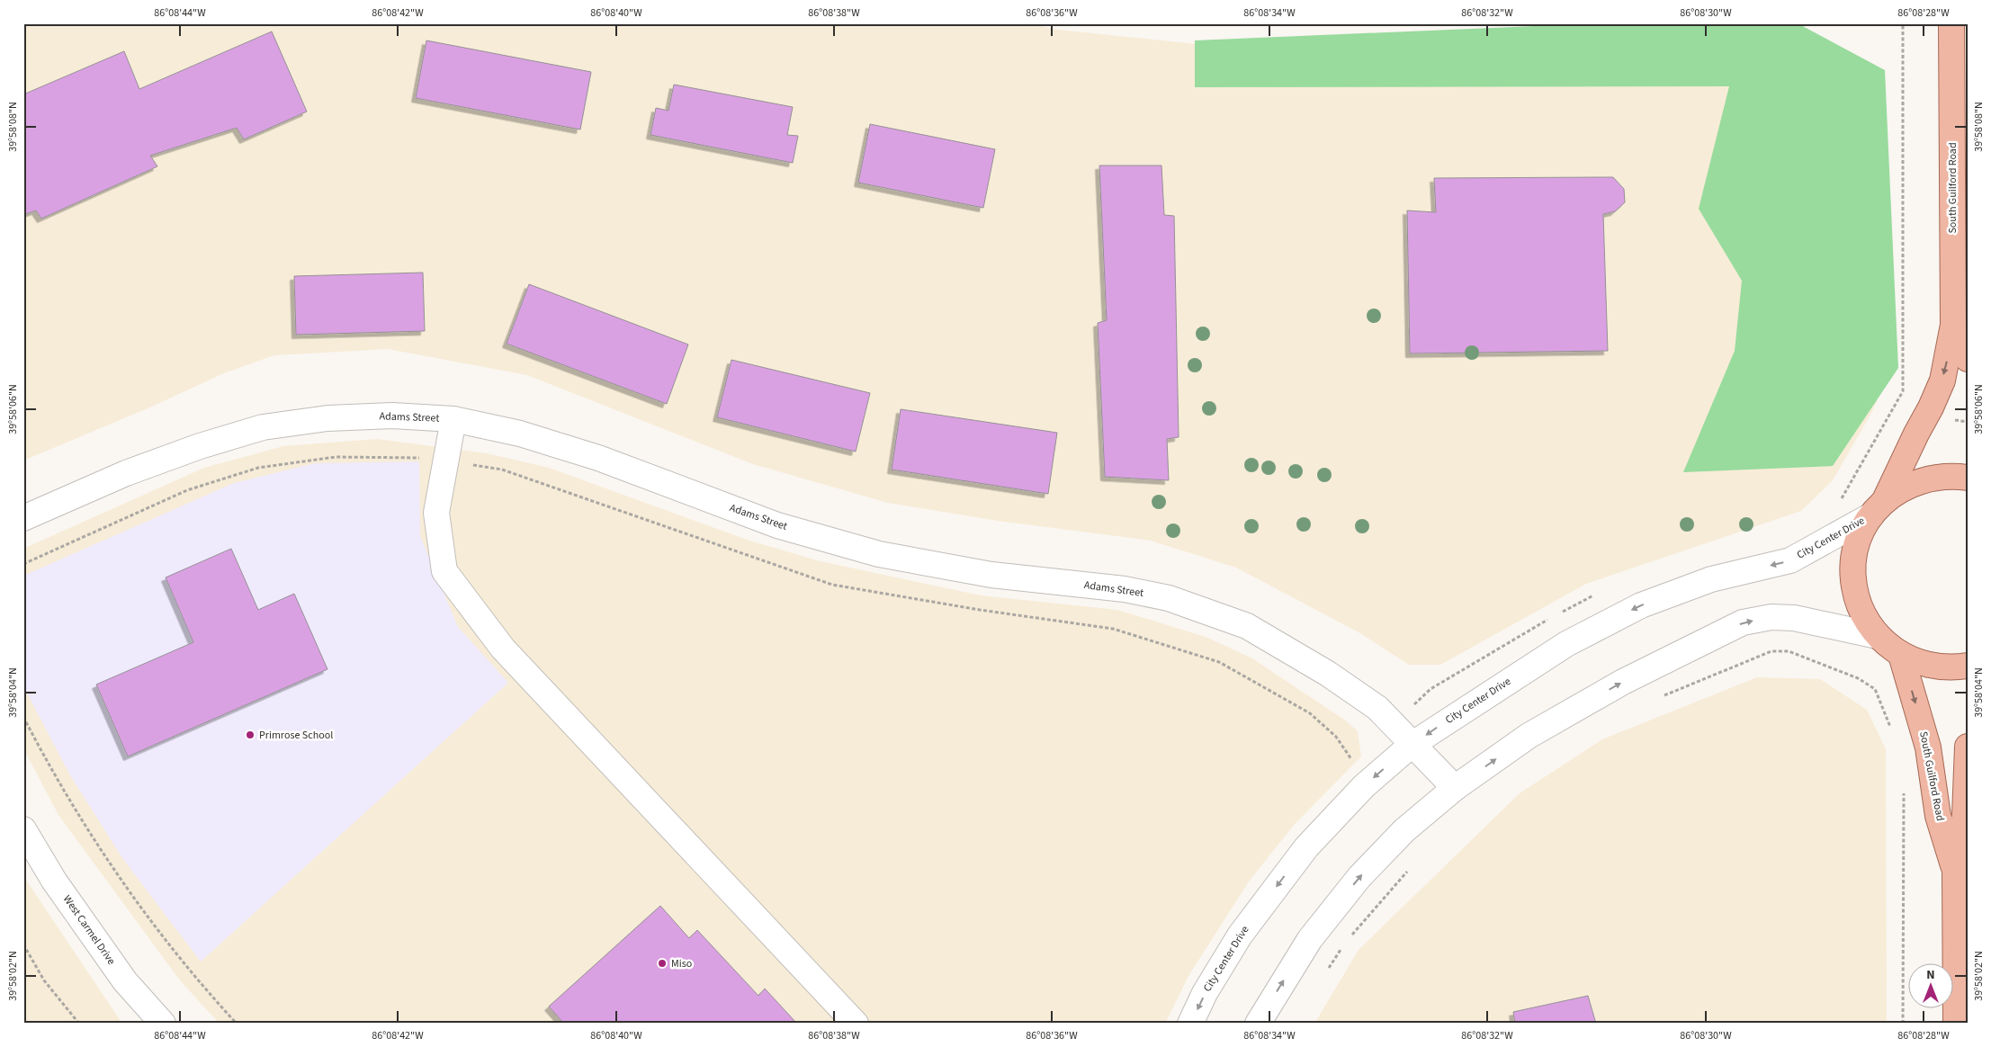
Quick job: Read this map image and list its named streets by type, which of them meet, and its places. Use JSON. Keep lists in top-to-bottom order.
{
  "streets": {
    "main road": ["South Guilford Road"],
    "street": ["Adams Street", "City Center Drive", "West Carmel Drive"]
  },
  "crossings": [
    ["South Guilford Road", "City Center Drive"],
    ["Adams Street", "City Center Drive"]
  ],
  "places": ["Primrose School", "Miso"],
  "north": "top",
  "coordinates": [
    "86°08'44\"W",
    "86°08'42\"W",
    "86°08'40\"W",
    "86°08'38\"W",
    "86°08'36\"W",
    "86°08'34\"W",
    "86°08'32\"W",
    "86°08'30\"W",
    "86°08'28\"W",
    "39°58'08\"N",
    "39°58'06\"N",
    "39°58'04\"N",
    "39°58'02\"N"
  ]
}
